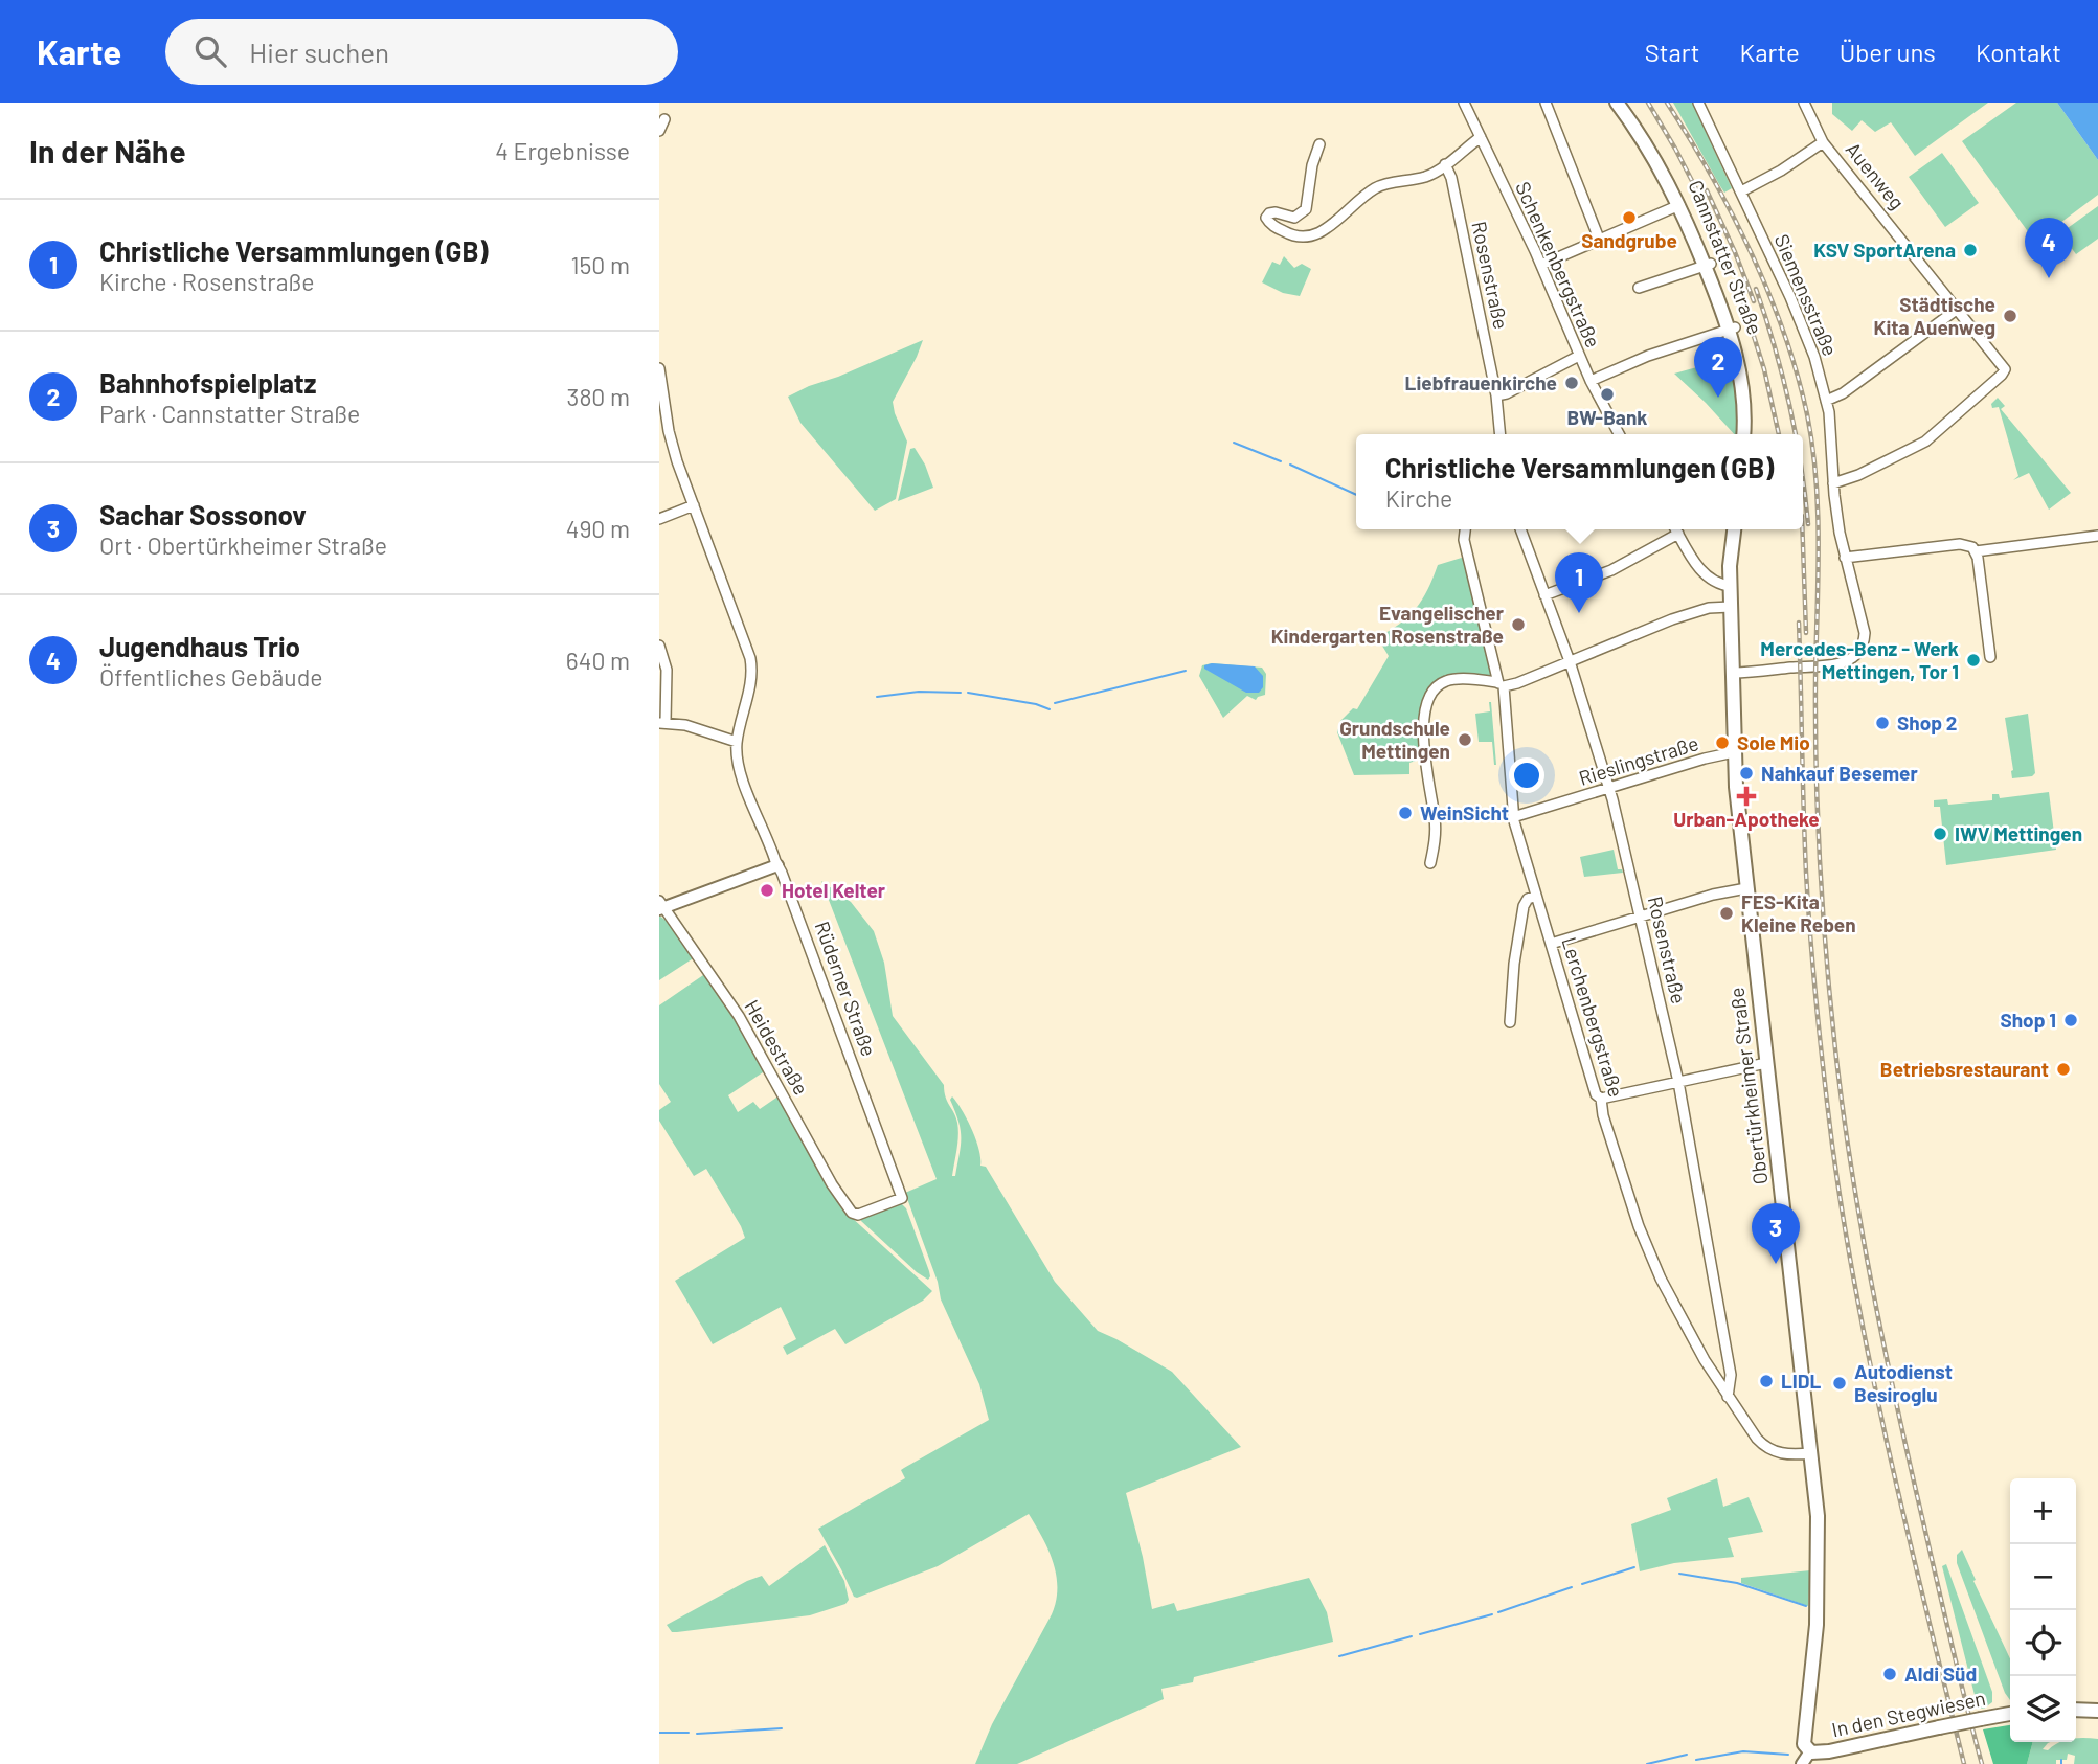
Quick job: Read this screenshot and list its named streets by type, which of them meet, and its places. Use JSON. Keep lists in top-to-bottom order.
{
  "streets": {
    "main road": ["Cannstatter Straße", "Obertürkheimer Straße", "In den Stegwiesen"],
    "street": [
      "Auenweg",
      "Schenkenbergstraße",
      "Rosenstraße",
      "Siemensstraße",
      "Rieslingstraße",
      "Rüderner Straße",
      "Lerchenbergstraße",
      "Heidestraße"
    ]
  },
  "crossings": [
    ["Auenweg", "Siemensstraße"],
    ["Rosenstraße", "Rieslingstraße"],
    ["Rosenstraße", "Lerchenbergstraße"],
    ["Siemensstraße", "Obertürkheimer Straße"],
    ["Rieslingstraße", "Lerchenbergstraße"],
    ["Rieslingstraße", "Obertürkheimer Straße"],
    ["Rüderner Straße", "Heidestraße"],
    ["Lerchenbergstraße", "Obertürkheimer Straße"],
    ["Obertürkheimer Straße", "In den Stegwiesen"]
  ],
  "places": {
    "other": [
      "Sandgrube",
      "KSV SportArena",
      "Städtische Kita Auenweg",
      "Liebfrauenkirche",
      "BW-Bank",
      "Evangelischer Kindergarten Rosenstraße",
      "Mercedes-Benz - Werk Mettingen, Tor 1",
      "Shop 2",
      "Grundschule Mettingen",
      "Sole Mio",
      "Nahkauf Besemer",
      "WeinSicht",
      "IWV Mettingen",
      "Hotel Kelter",
      "FES-Kita Kleine Reben",
      "Shop 1",
      "Betriebsrestaurant",
      "LIDL",
      "Autodienst Besiroglu",
      "Aldi Süd"
    ],
    "health": ["Urban-Apotheke"]
  },
  "page": {
    "header": "Karte",
    "search": "Hier suchen",
    "nav": [
      "Start",
      "Karte",
      "Über uns",
      "Kontakt"
    ],
    "heading": ["In der Nähe", "4 Ergebnisse"],
    "list": [
      {
        "mark": "1",
        "name": "Christliche Versammlungen (GB)",
        "note": "Kirche · Rosenstraße",
        "value": "150 m"
      },
      {
        "mark": "2",
        "name": "Bahnhofspielplatz",
        "note": "Park · Cannstatter Straße",
        "value": "380 m"
      },
      {
        "mark": "3",
        "name": "Sachar Sossonov",
        "note": "Ort · Obertürkheimer Straße",
        "value": "490 m"
      },
      {
        "mark": "4",
        "name": "Jugendhaus Trio",
        "note": "Öffentliches Gebäude",
        "value": "640 m"
      }
    ],
    "pins": [
      "4",
      "2",
      "1",
      "3"
    ],
    "popup": ["Christliche Versammlungen (GB)", "Kirche"],
    "map_buttons": ["+", "−"]
  }
}
